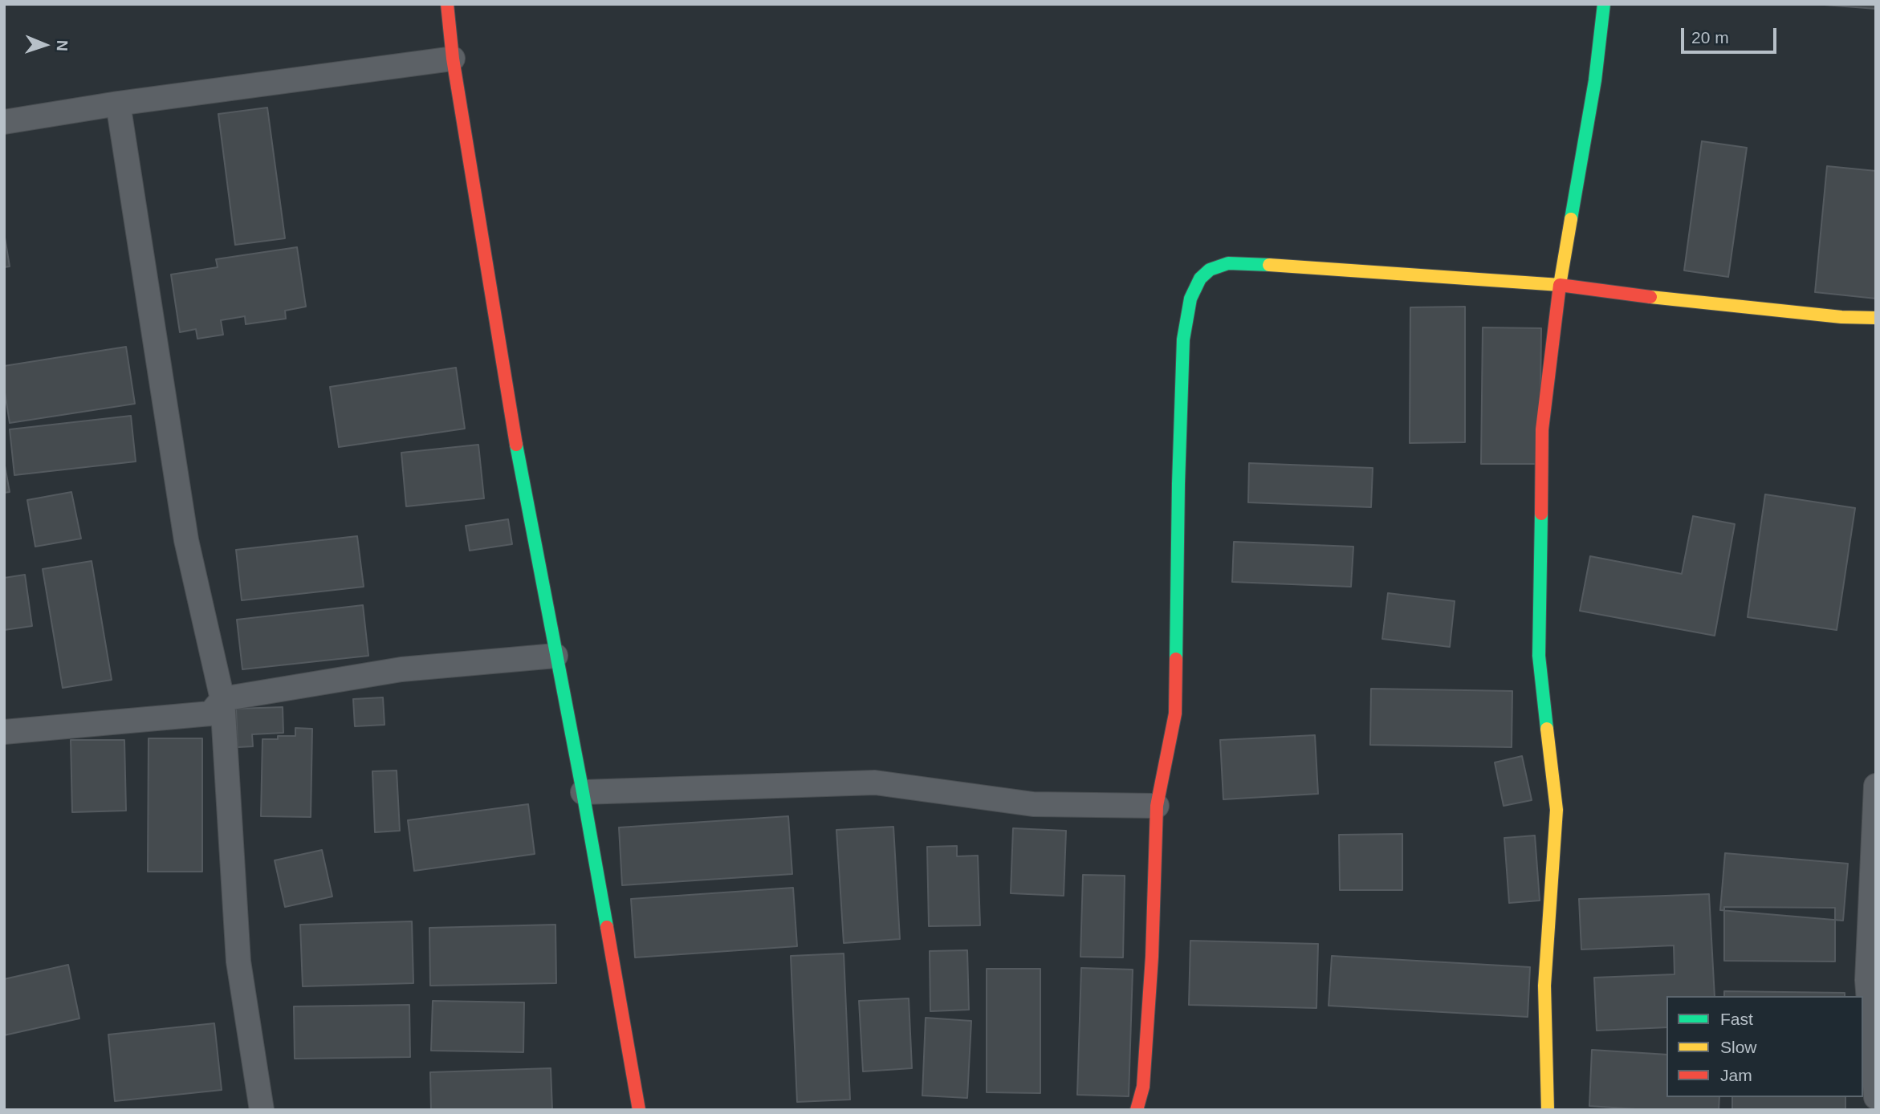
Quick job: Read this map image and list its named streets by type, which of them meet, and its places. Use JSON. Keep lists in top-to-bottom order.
{
  "legend": ["Fast", "Slow", "Jam"],
  "scale_bar": "20 m",
  "north": "right"
}
